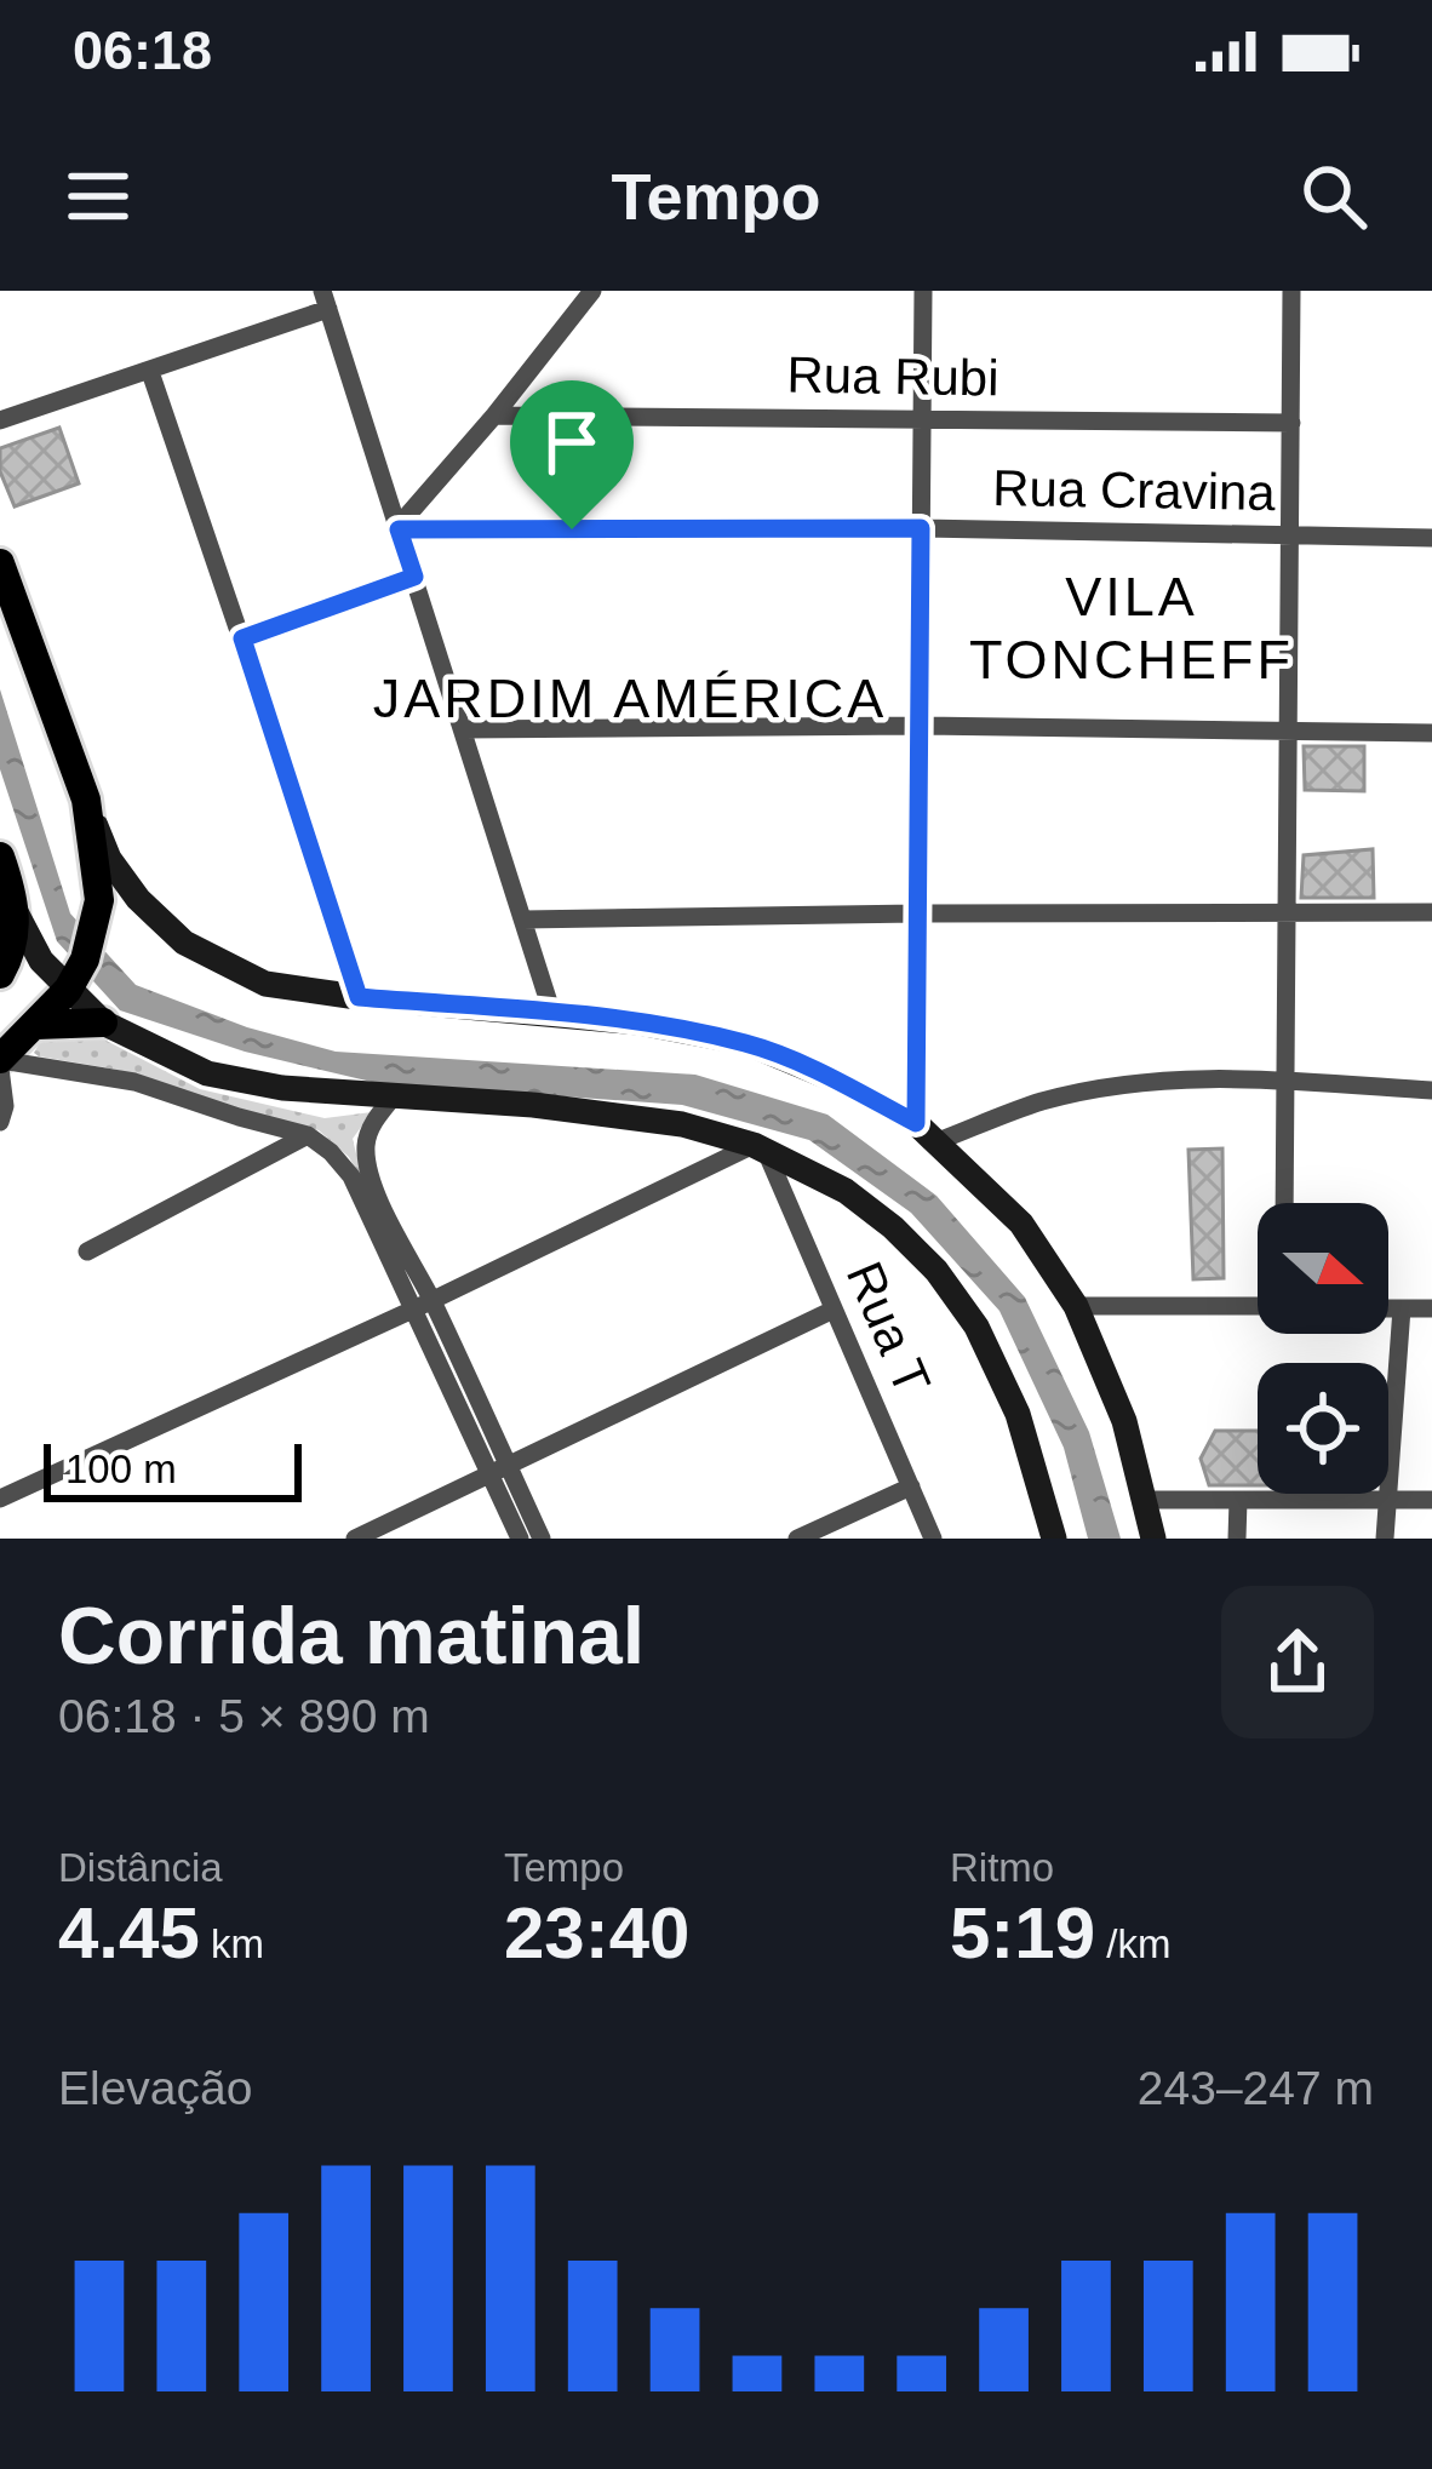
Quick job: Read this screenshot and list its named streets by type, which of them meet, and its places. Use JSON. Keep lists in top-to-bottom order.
{
  "streets": {
    "street": ["Rua Rubi", "Rua Cravina", "Rua T"]
  },
  "districts": ["VILA TONCHEFF", "JARDIM AMÉRICA"],
  "scale_bar": "100 m",
  "north": "right",
  "page": {
    "status": "06:18",
    "header": "Tempo",
    "scale": "100 m",
    "heading": ["Corrida matinal", "06:18 · 5 × 890 m"],
    "stats": [
      ["Distância", "4.45 km"],
      ["Tempo", "23:40"],
      ["Ritmo", "5:19 /km"]
    ],
    "chart": ["Elevação", "243–247 m"]
  }
}
